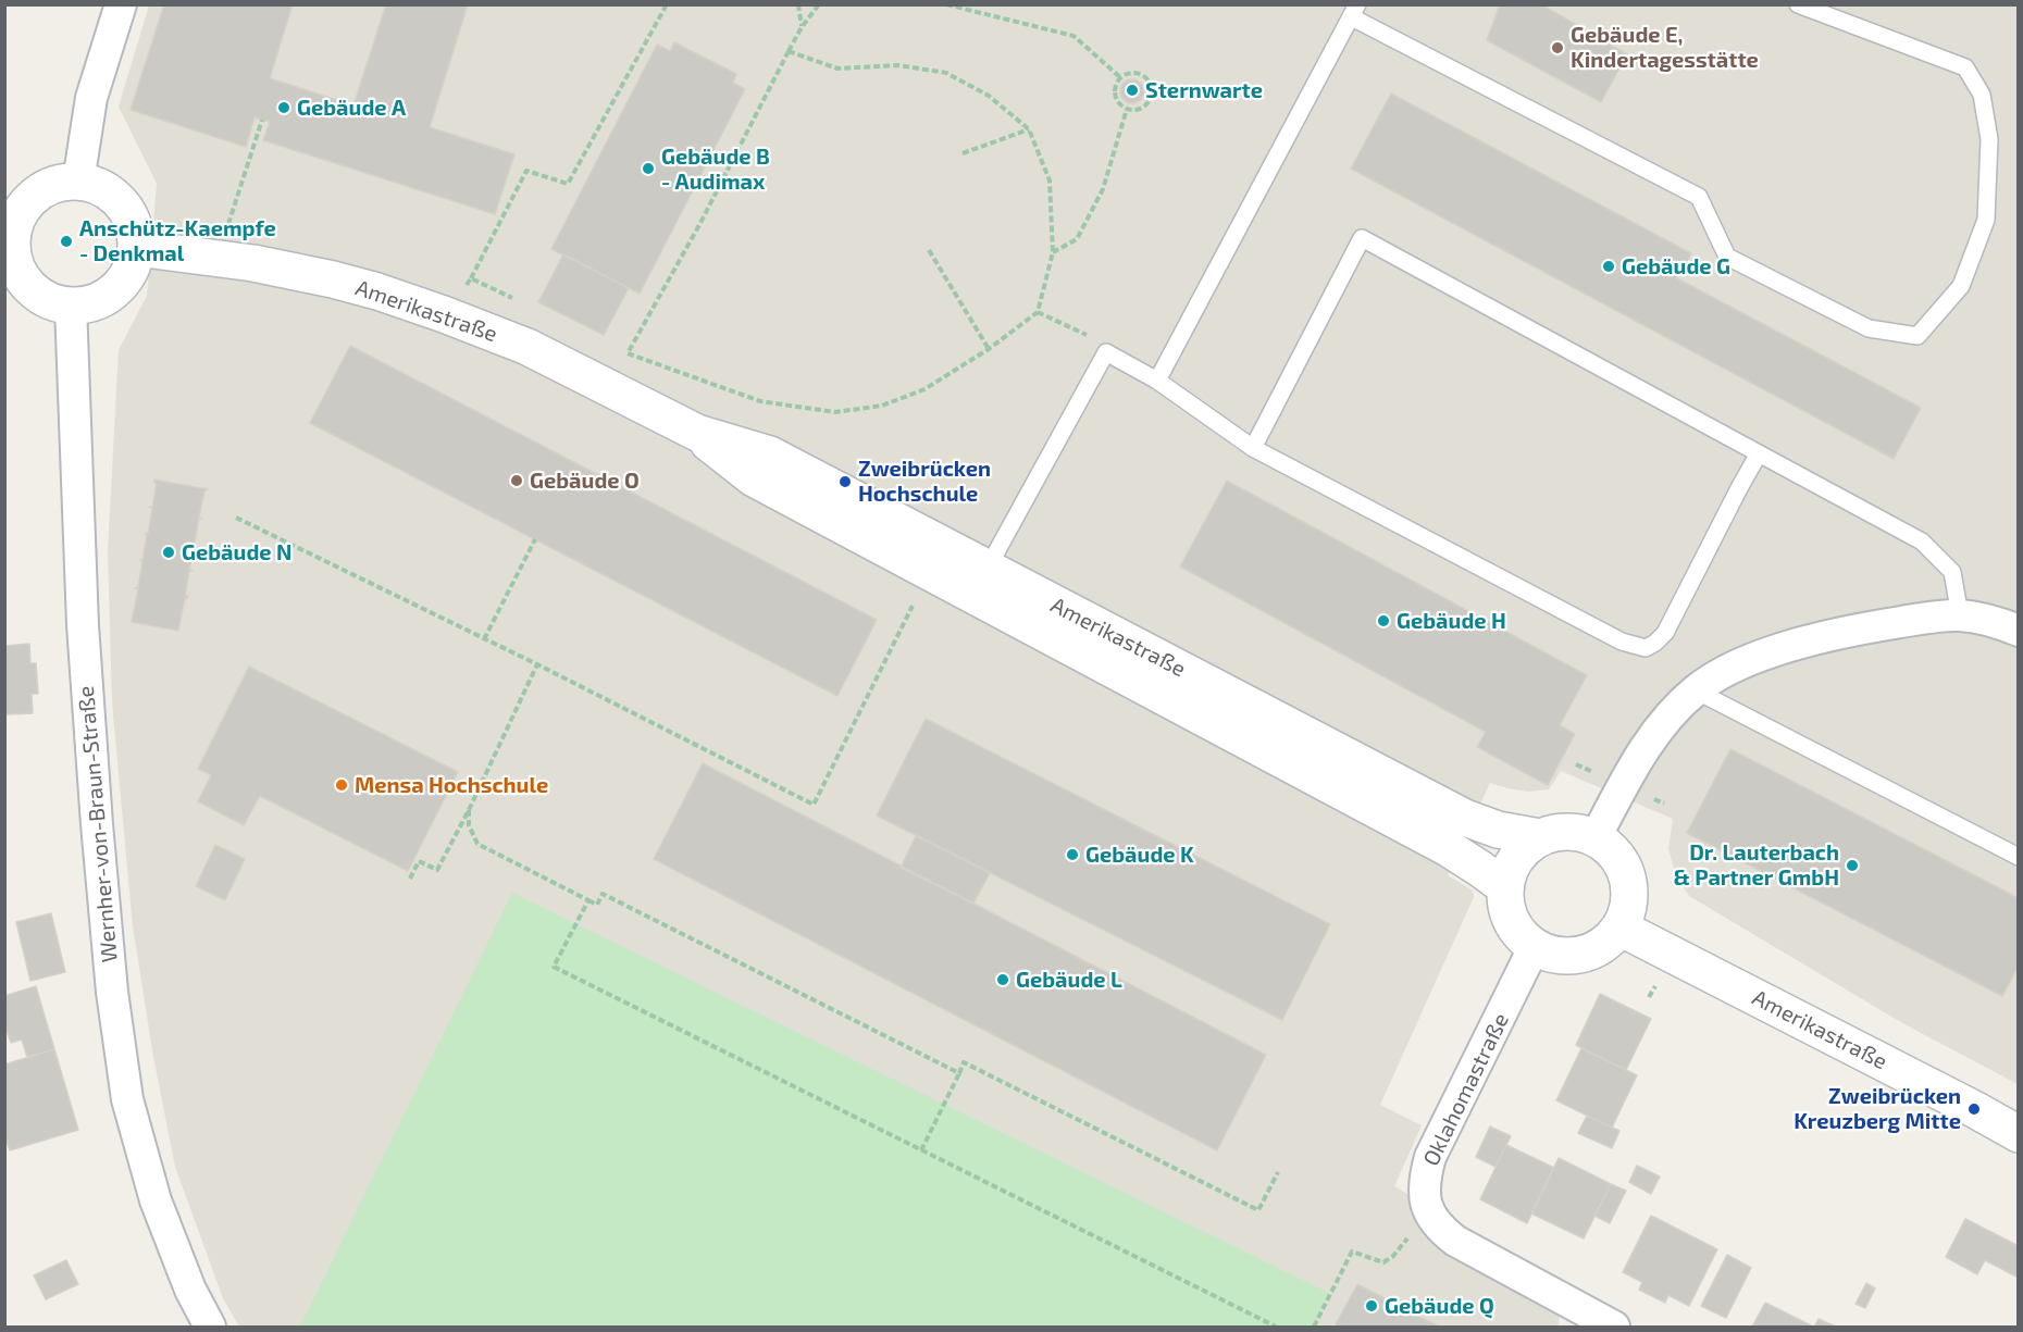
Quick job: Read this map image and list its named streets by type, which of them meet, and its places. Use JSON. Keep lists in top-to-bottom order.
{
  "streets": {
    "street": ["Amerikastraße", "Wernher-von-Braun-Straße", "Oklahomastraße"]
  },
  "crossings": [
    ["Amerikastraße", "Wernher-von-Braun-Straße"],
    ["Amerikastraße", "Oklahomastraße"]
  ],
  "places": [
    "Gebäude E, Kindertagesstätte",
    "Sternwarte",
    "Gebäude A",
    "Gebäude B - Audimax",
    "Anschütz-Kaempfe - Denkmal",
    "Gebäude G",
    "Gebäude O",
    "Zweibrücken Hochschule",
    "Gebäude N",
    "Gebäude H",
    "Mensa Hochschule",
    "Gebäude K",
    "Dr. Lauterbach & Partner GmbH",
    "Gebäude L",
    "Zweibrücken Kreuzberg Mitte",
    "Gebäude Q"
  ]
}
